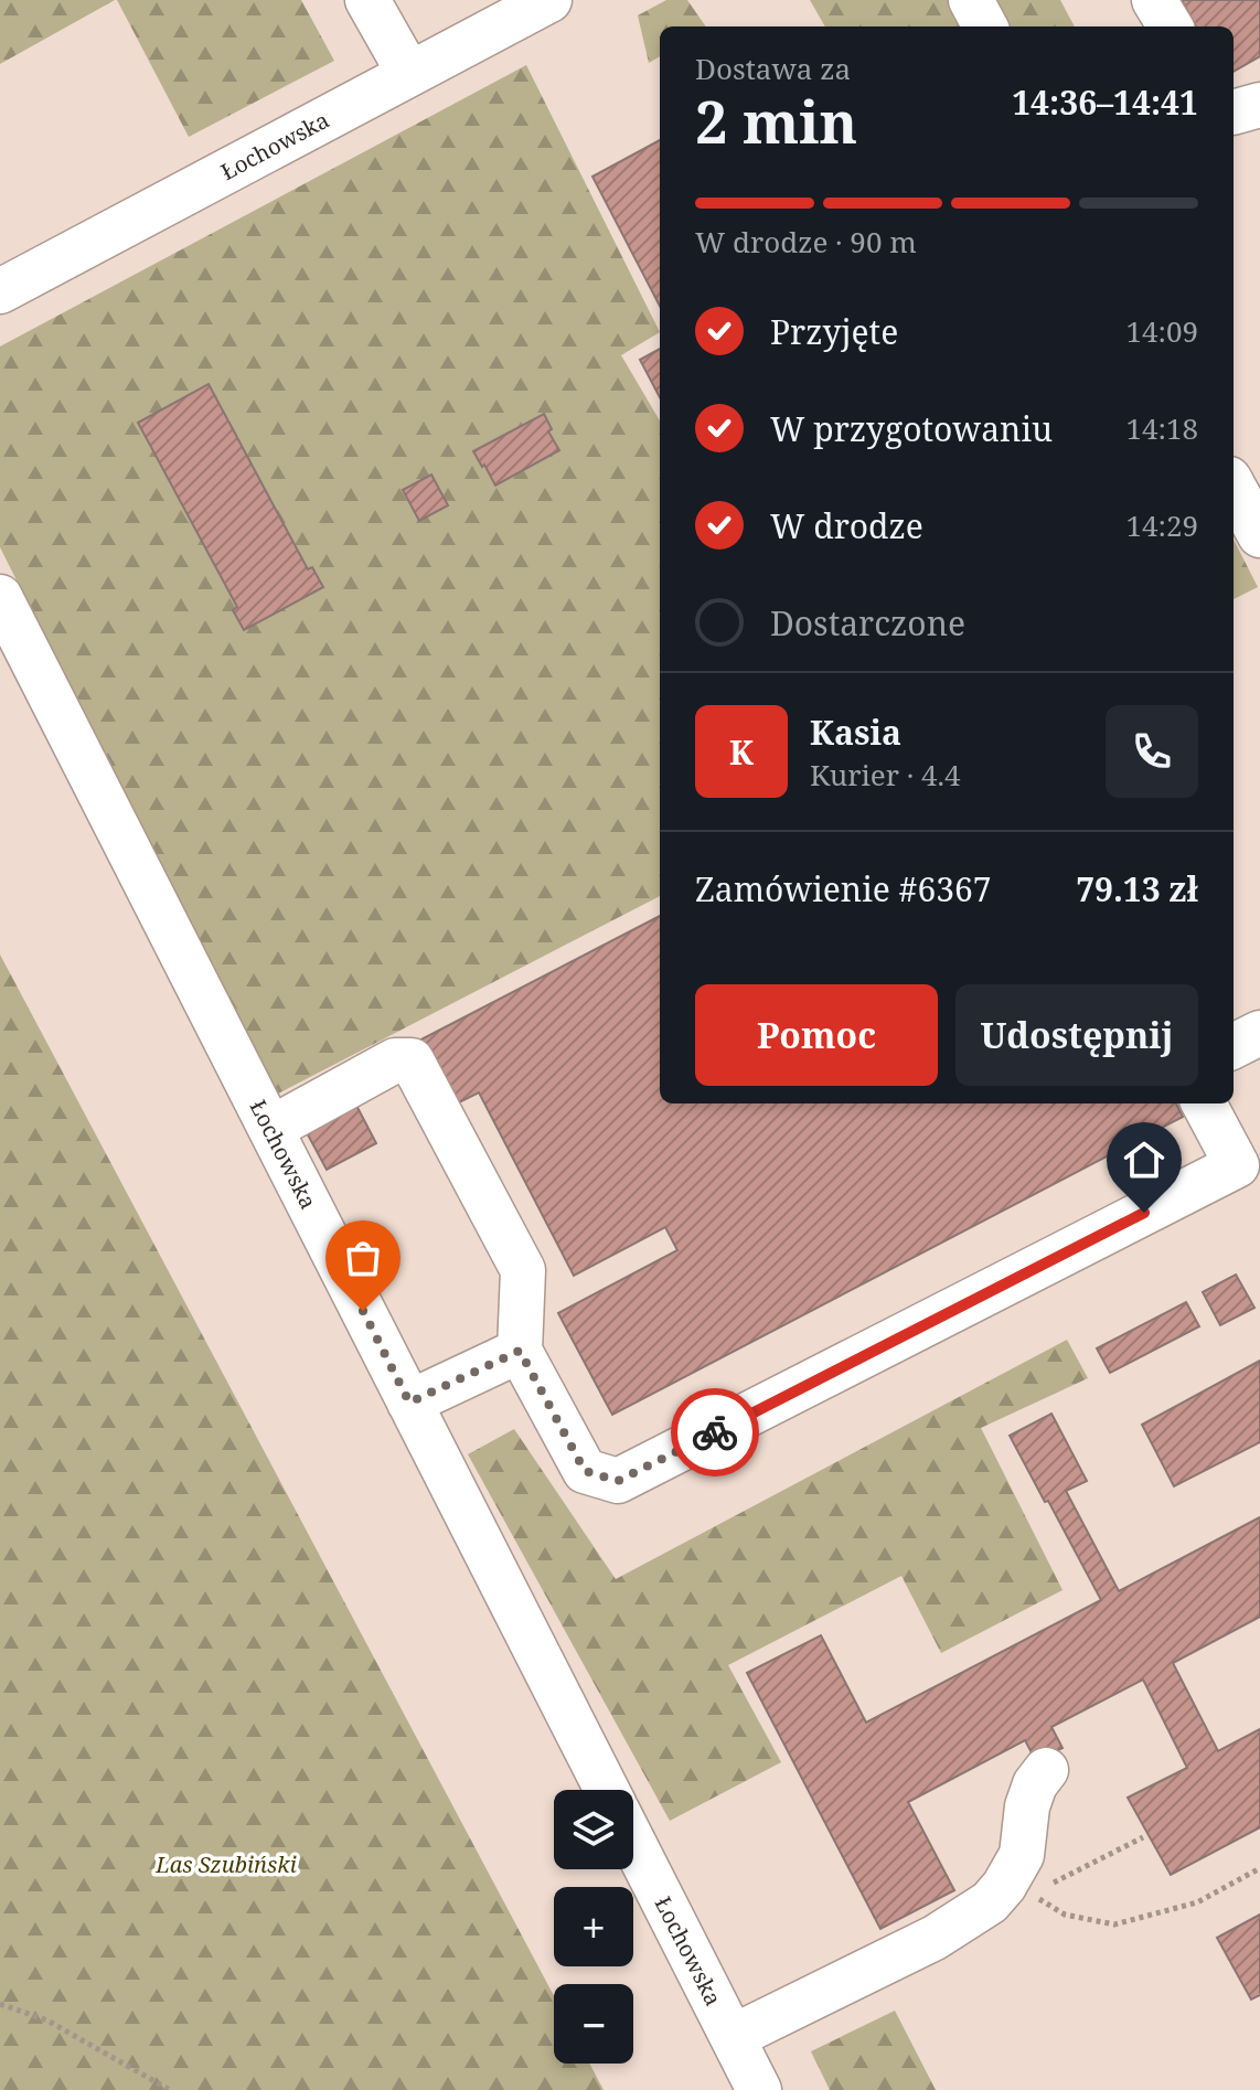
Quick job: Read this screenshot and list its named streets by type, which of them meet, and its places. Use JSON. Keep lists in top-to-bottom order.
{
  "streets": {
    "lane": ["Łochowska"]
  },
  "parks": ["Las Szubiński"],
  "page": {
    "heading": ["2 min", "Dostawa za", "14:36–14:41"],
    "panel": [
      "Kasia",
      "Kurier · 4.4",
      "Zamówienie #6367",
      "79.13 zł"
    ],
    "bar": "W drodze · 90 m",
    "list": [
      ["Przyjęte", "14:09"],
      ["W przygotowaniu", "14:18"],
      ["W drodze", "14:29"],
      "Dostarczone"
    ],
    "round": "K",
    "buttons": ["Pomoc", "Udostępnij"],
    "map_buttons": ["+", "−"]
  }
}
